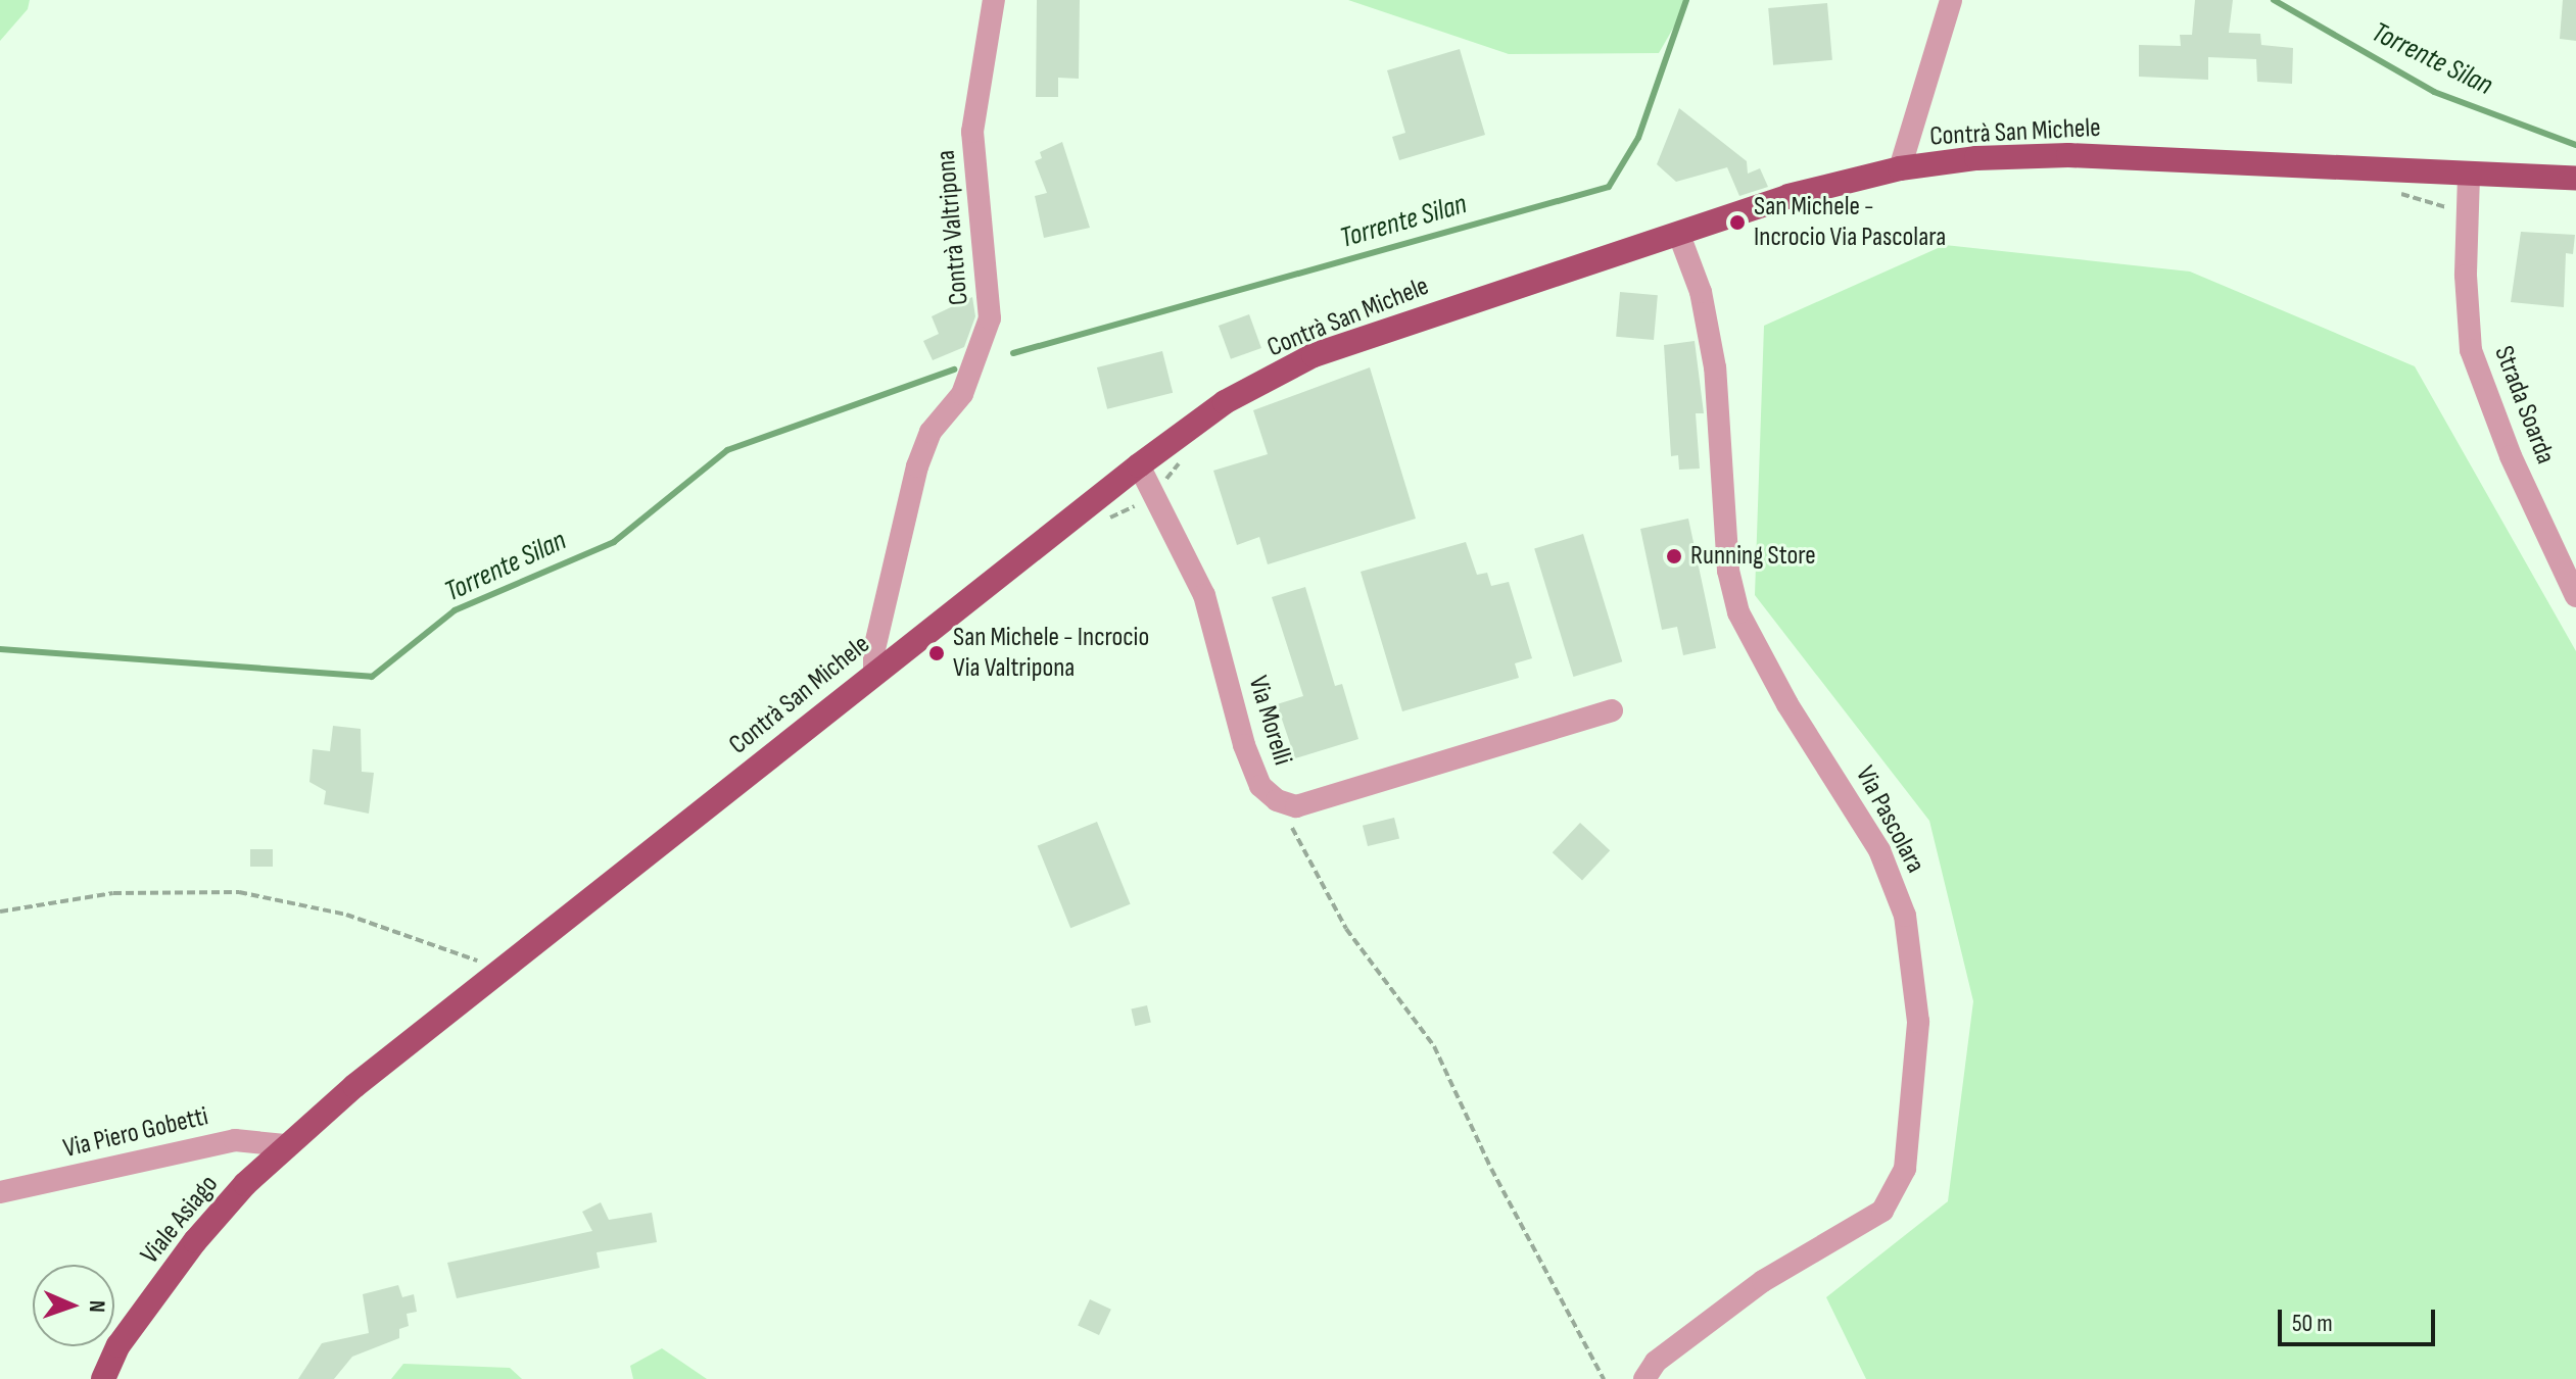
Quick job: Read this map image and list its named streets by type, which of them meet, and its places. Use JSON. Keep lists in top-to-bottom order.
{
  "streets": {
    "main road": ["Contrà San Michele", "Viale Asiago"],
    "street": [
      "Contrà Valtripona",
      "Strada Soarda",
      "Via Morelli",
      "Via Pascolara",
      "Via Piero Gobetti"
    ]
  },
  "crossings": [
    ["Contrà San Michele", "Contrà Valtripona"],
    ["Contrà San Michele", "Strada Soarda"],
    ["Contrà San Michele", "Via Morelli"],
    ["Contrà San Michele", "Via Pascolara"],
    ["Contrà San Michele", "Via Piero Gobetti"],
    ["Contrà San Michele", "Viale Asiago"],
    ["Via Piero Gobetti", "Viale Asiago"]
  ],
  "water": ["Torrente Silan"],
  "places": ["San Michele - Incrocio Via Pascolara", "Running Store", "San Michele - Incrocio Via Valtripona"],
  "scale_bar": "50 m",
  "north": "right"
}
